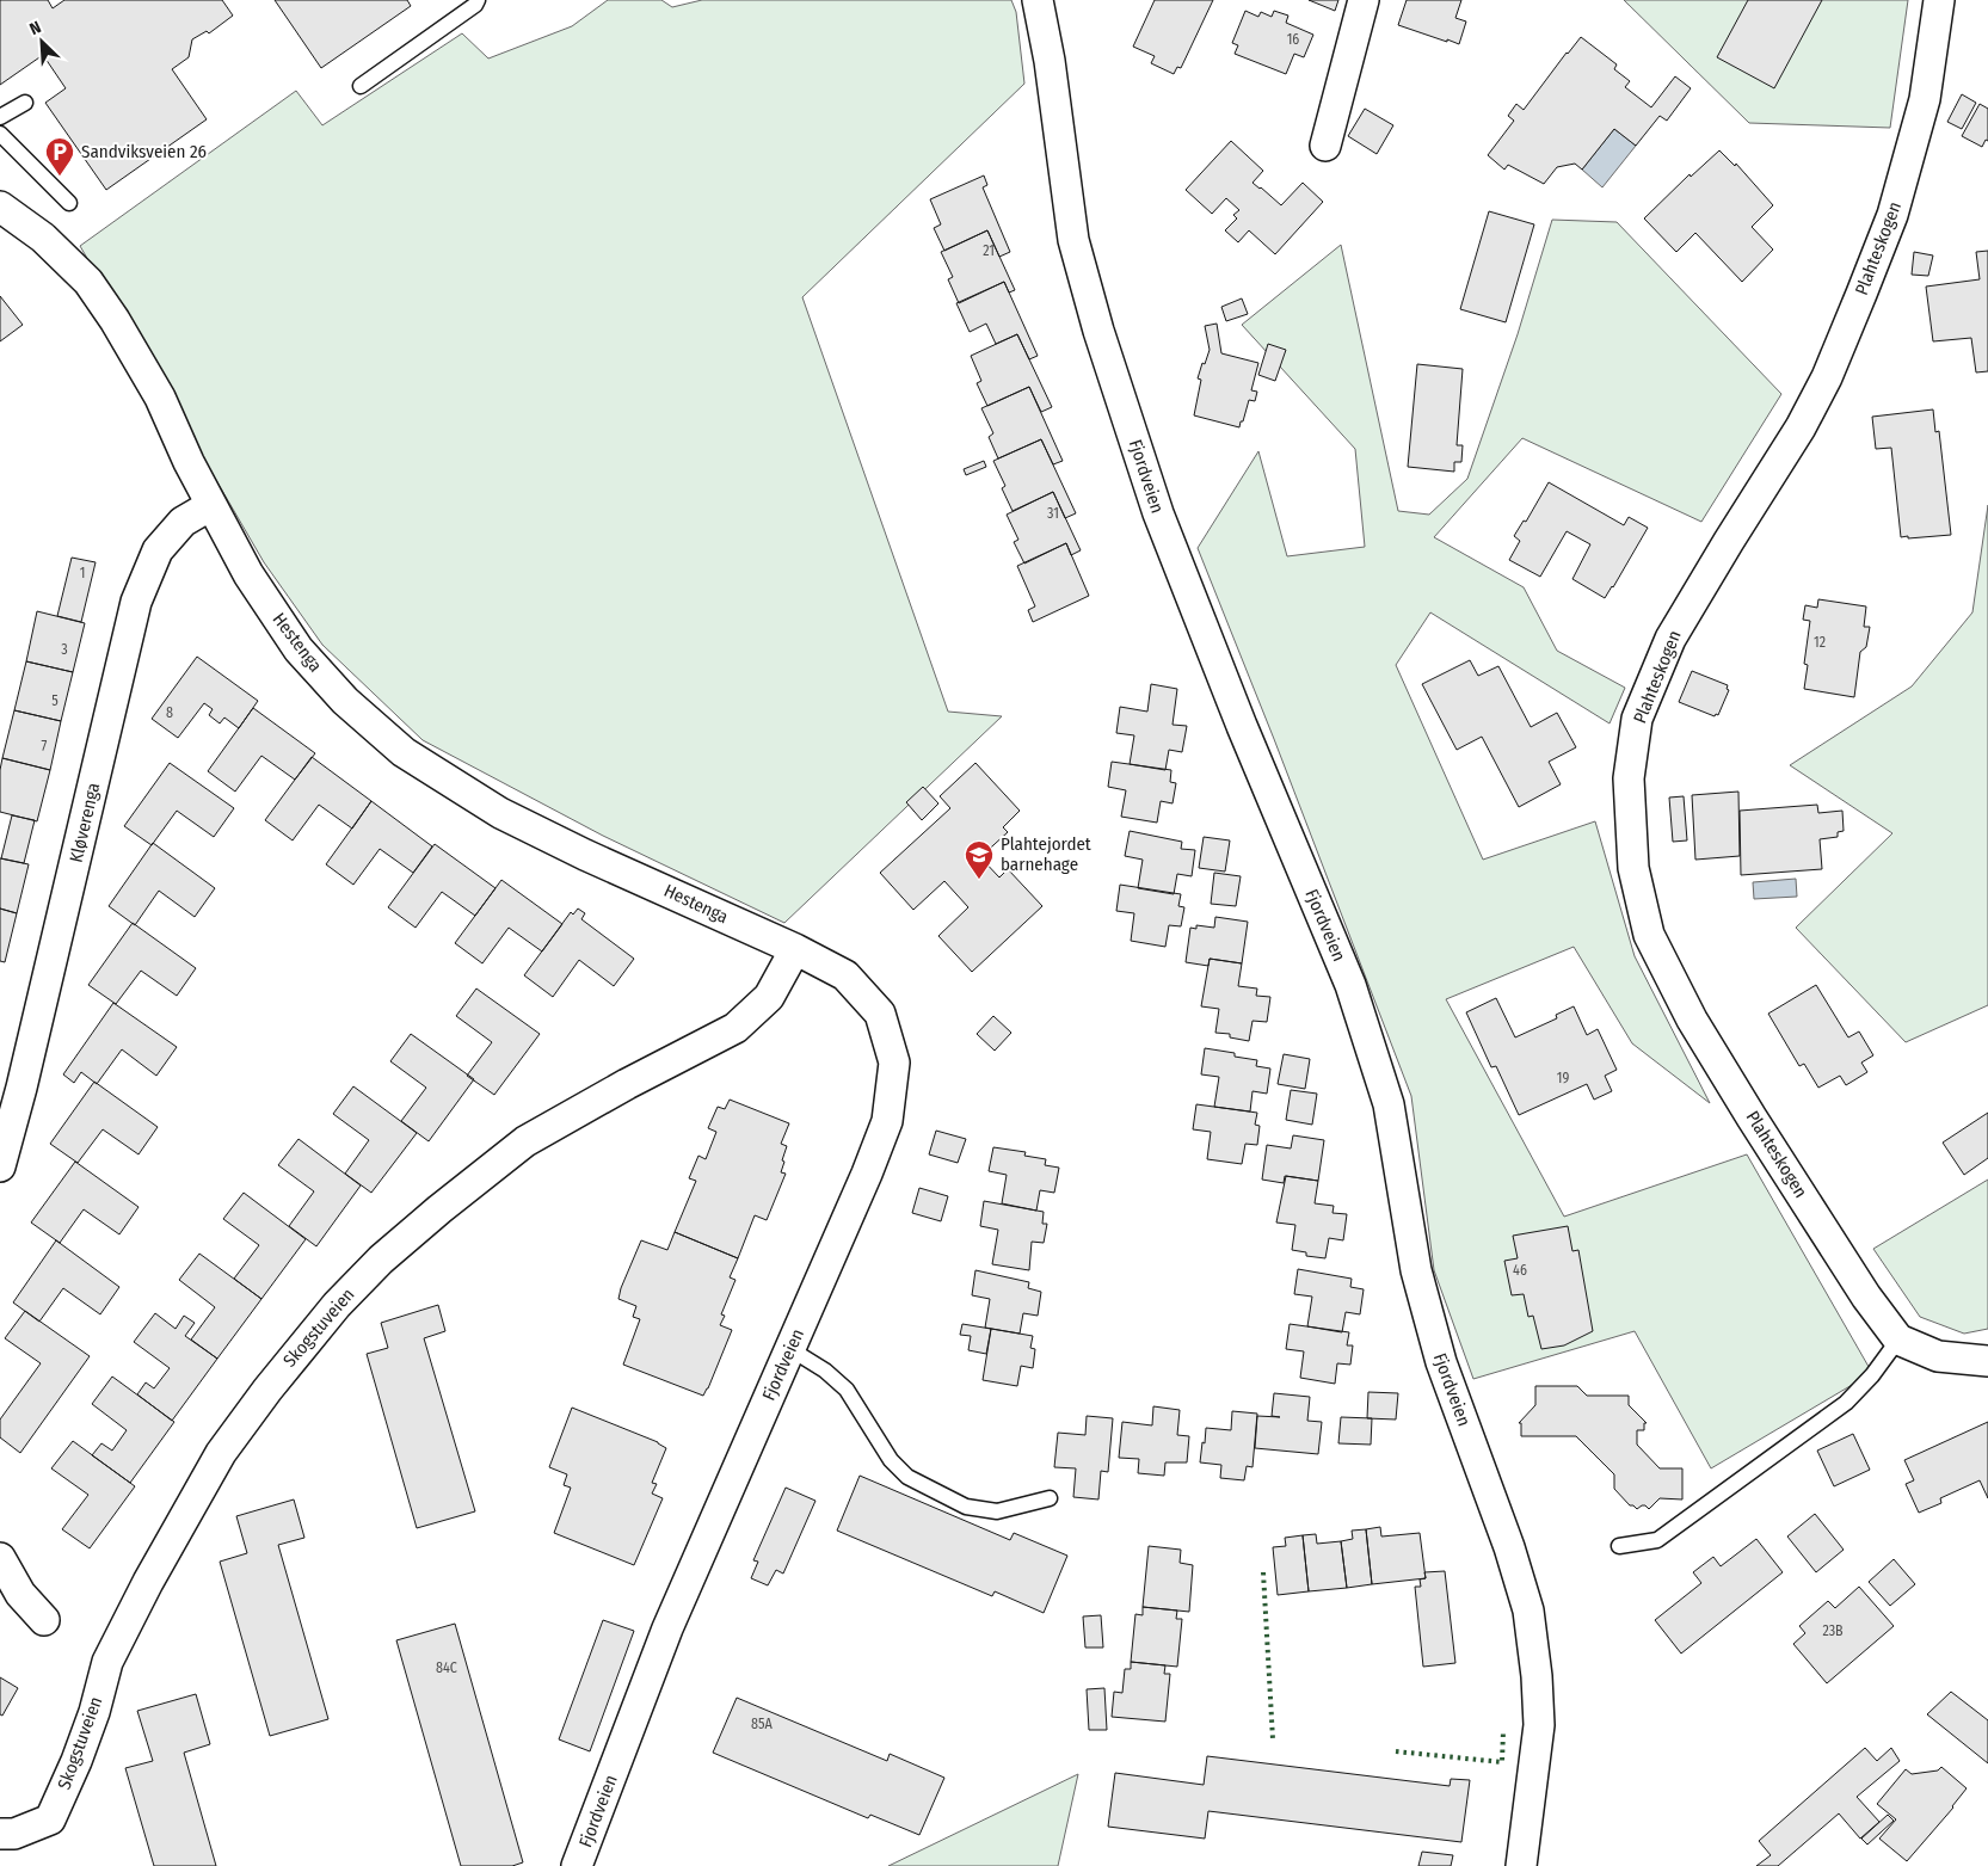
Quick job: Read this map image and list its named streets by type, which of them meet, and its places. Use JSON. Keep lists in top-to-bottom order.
{
  "streets": {
    "street": [
      "Plahteskogen",
      "Fjordveien",
      "Hestenga",
      "Kløverenga",
      "Skogstuveien"
    ]
  },
  "crossings": [
    ["Fjordveien", "Hestenga"],
    ["Fjordveien", "Skogstuveien"],
    ["Hestenga", "Kløverenga"]
  ],
  "places": {
    "parking": ["Sandviksveien 26"],
    "school or university": ["Plahtejordet barnehage"]
  },
  "house_numbers": [
    "16",
    "21",
    "31",
    "1",
    "12",
    "3",
    "5",
    "8",
    "7",
    "19",
    "46",
    "23B",
    "84C",
    "85A"
  ],
  "north": "top left"
}
